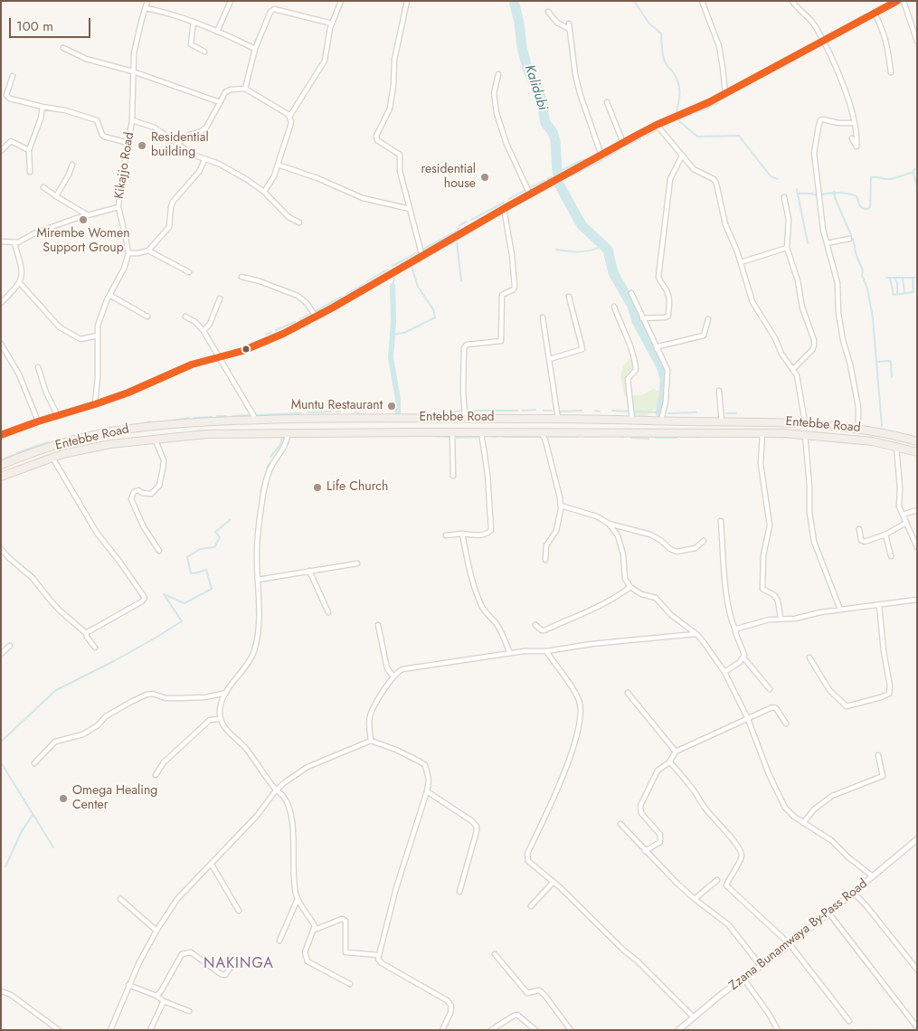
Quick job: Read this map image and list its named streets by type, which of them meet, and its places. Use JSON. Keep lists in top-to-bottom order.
{
  "streets": {
    "main road": ["Entebbe Road"],
    "street": ["Kikajjo Road", "Zzana Bunamwaya By-Pass Road"]
  },
  "districts": ["NAKINGA"],
  "water": ["Kalidubi"],
  "places": [
    "Residential building",
    "residential house",
    "Mirembe Women Support Group",
    "Muntu Restaurant",
    "Life Church",
    "Omega Healing Center"
  ],
  "scale_bar": "100 m"
}
